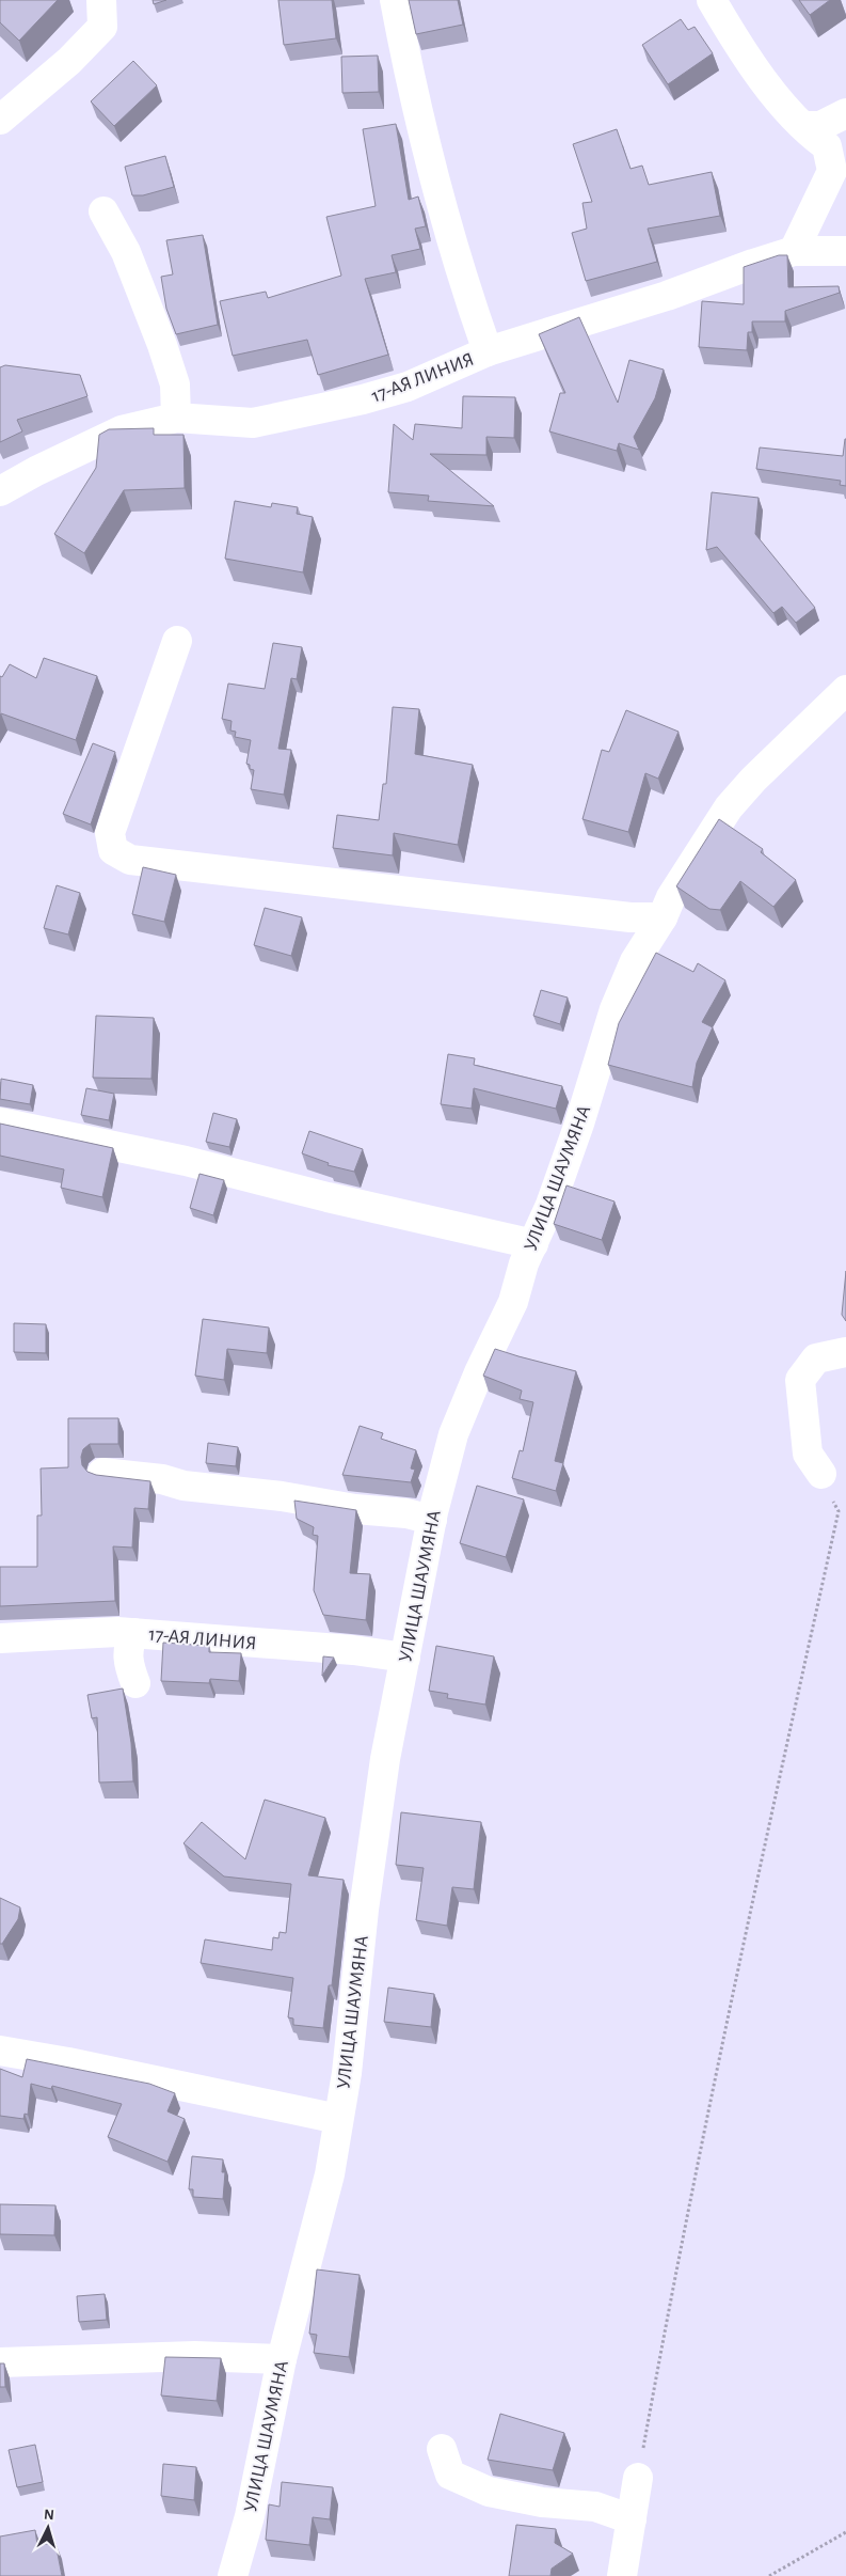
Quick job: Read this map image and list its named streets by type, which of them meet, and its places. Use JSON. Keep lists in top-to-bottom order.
{
  "streets": {
    "street": ["17-АЯ ЛИНИЯ", "УЛИЦА ШАУМЯНА"]
  },
  "crossings": [
    ["17-АЯ ЛИНИЯ", "УЛИЦА ШАУМЯНА"]
  ],
  "north": "top"
}
